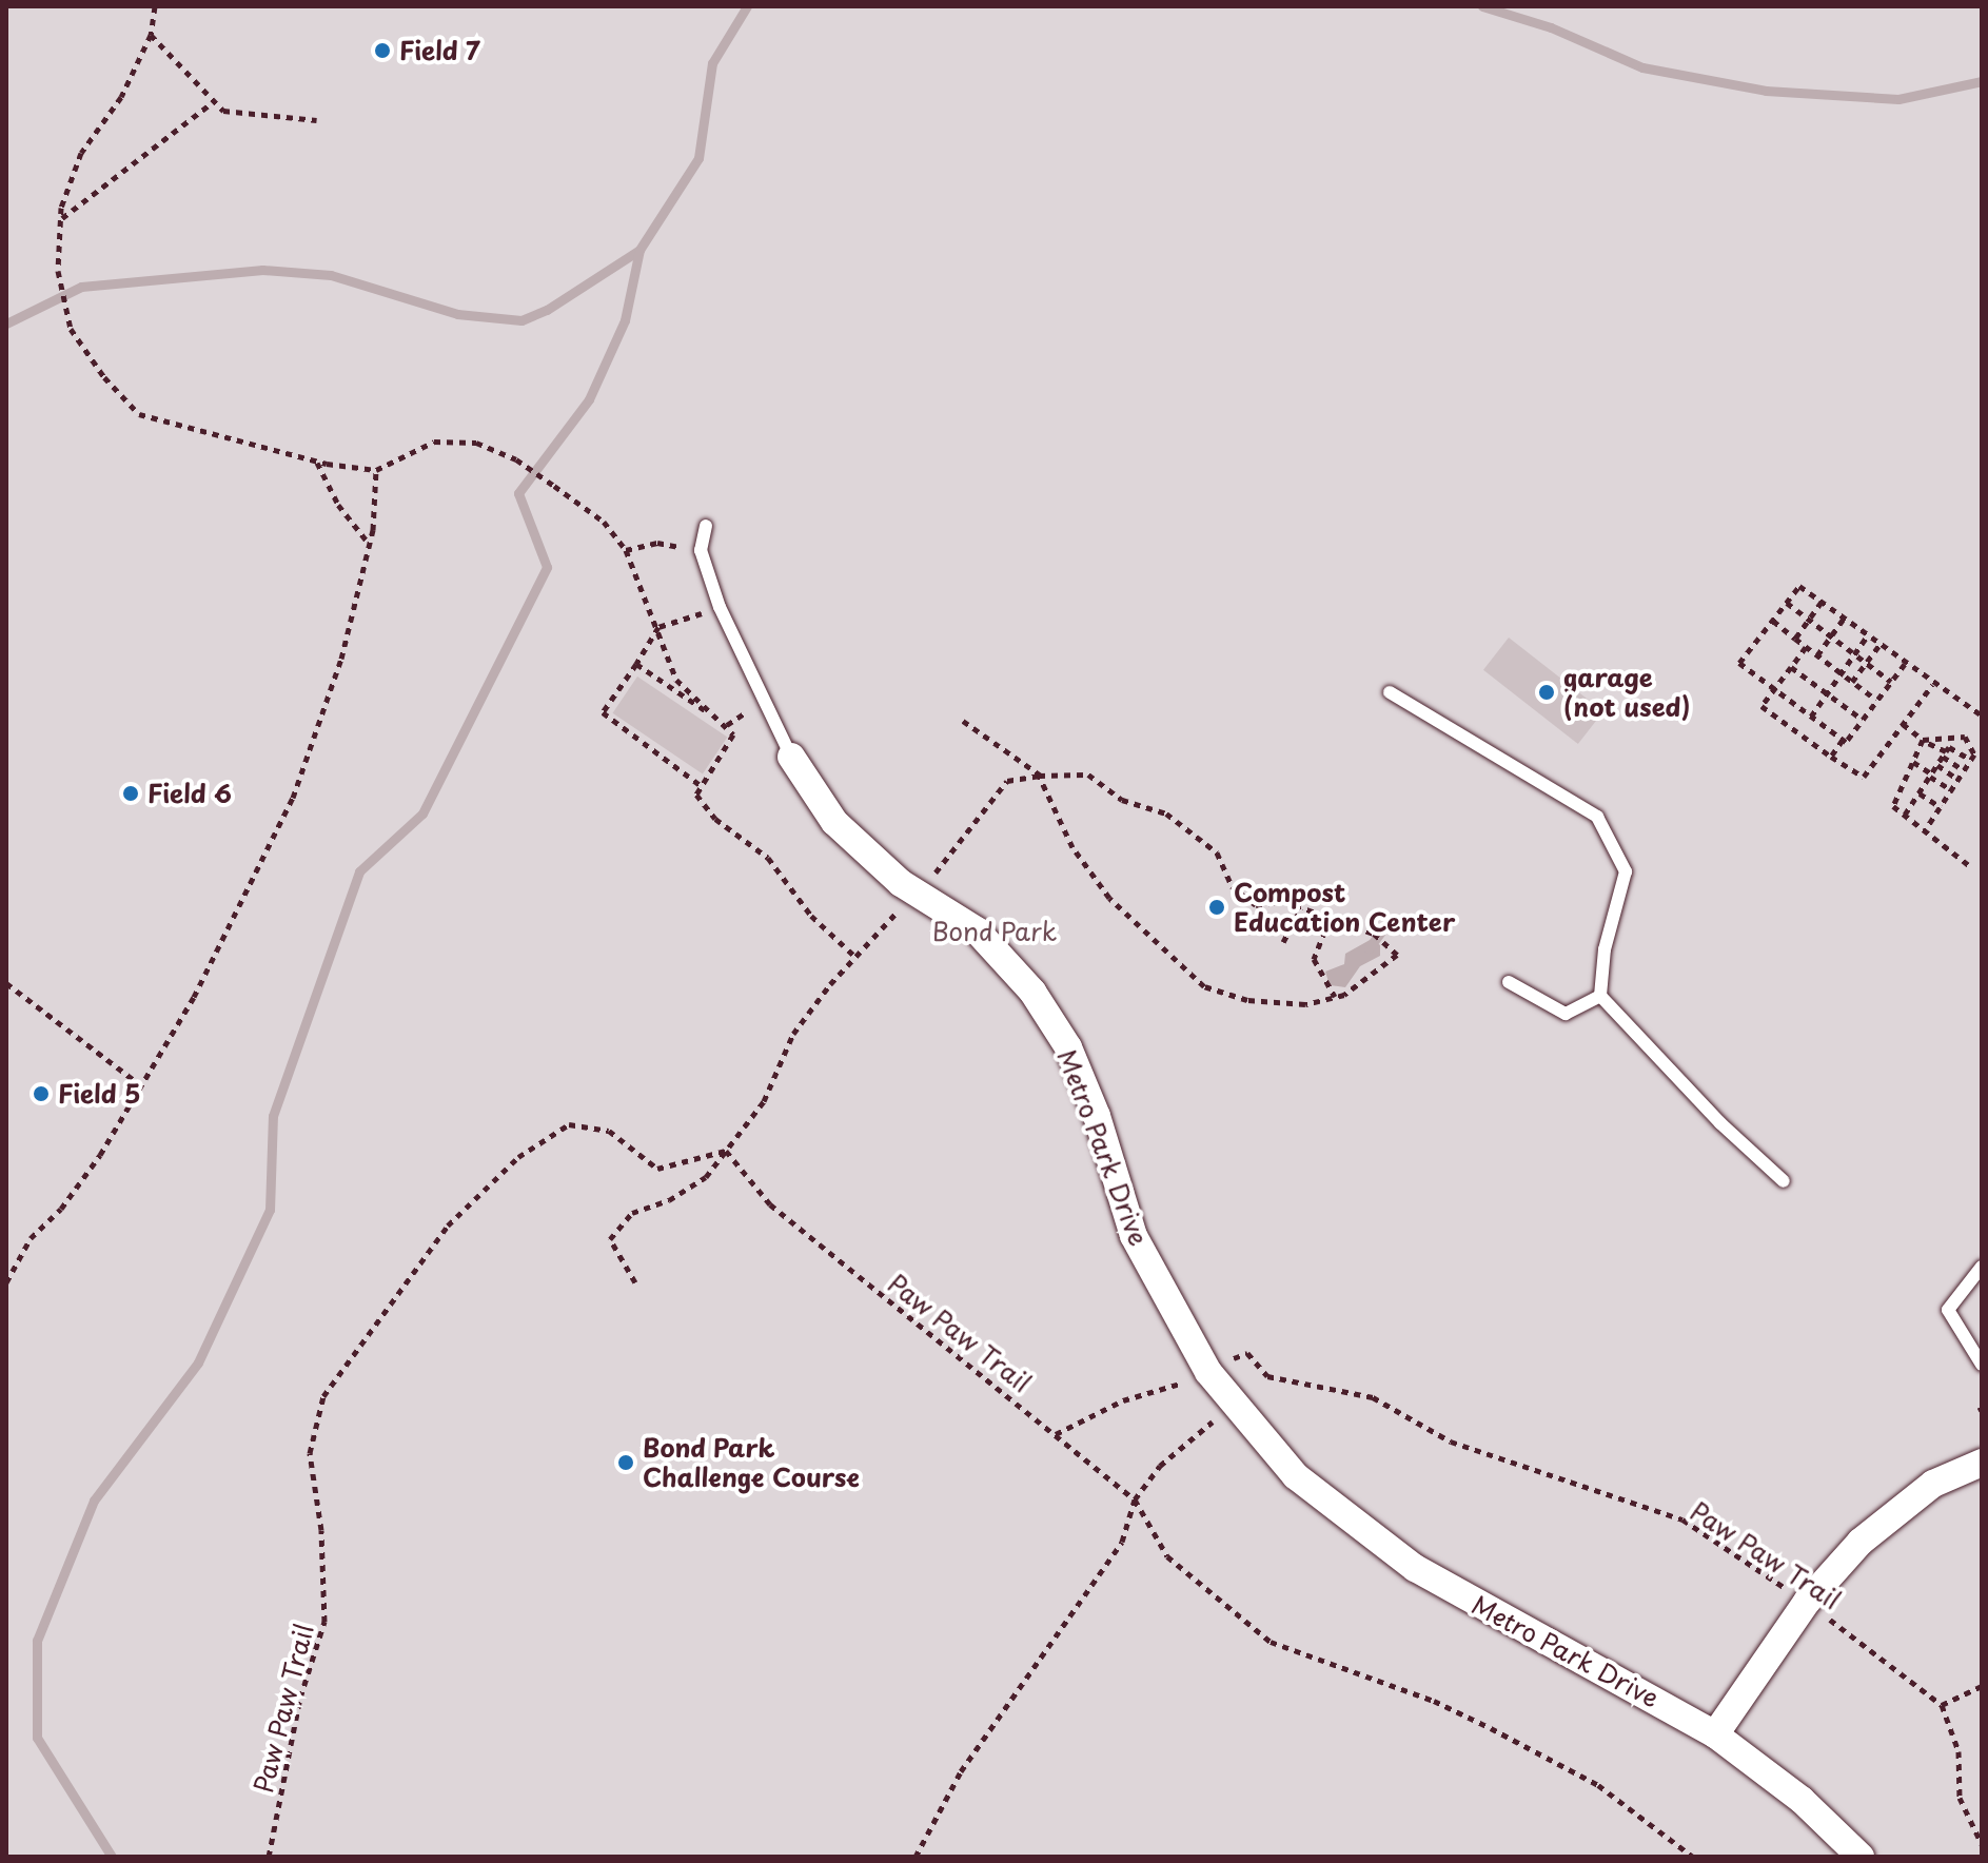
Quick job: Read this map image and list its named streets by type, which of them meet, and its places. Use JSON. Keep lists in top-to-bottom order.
{
  "streets": {
    "street": ["Metro Park Drive"],
    "path": ["Paw Paw Trail"]
  },
  "crossings": [
    ["Metro Park Drive", "Paw Paw Trail"]
  ],
  "parks": ["Bond Park"],
  "places": [
    "Field 7",
    "garage (not used)",
    "Field 6",
    "Compost Education Center",
    "Field 5",
    "Bond Park Challenge Course"
  ]
}
